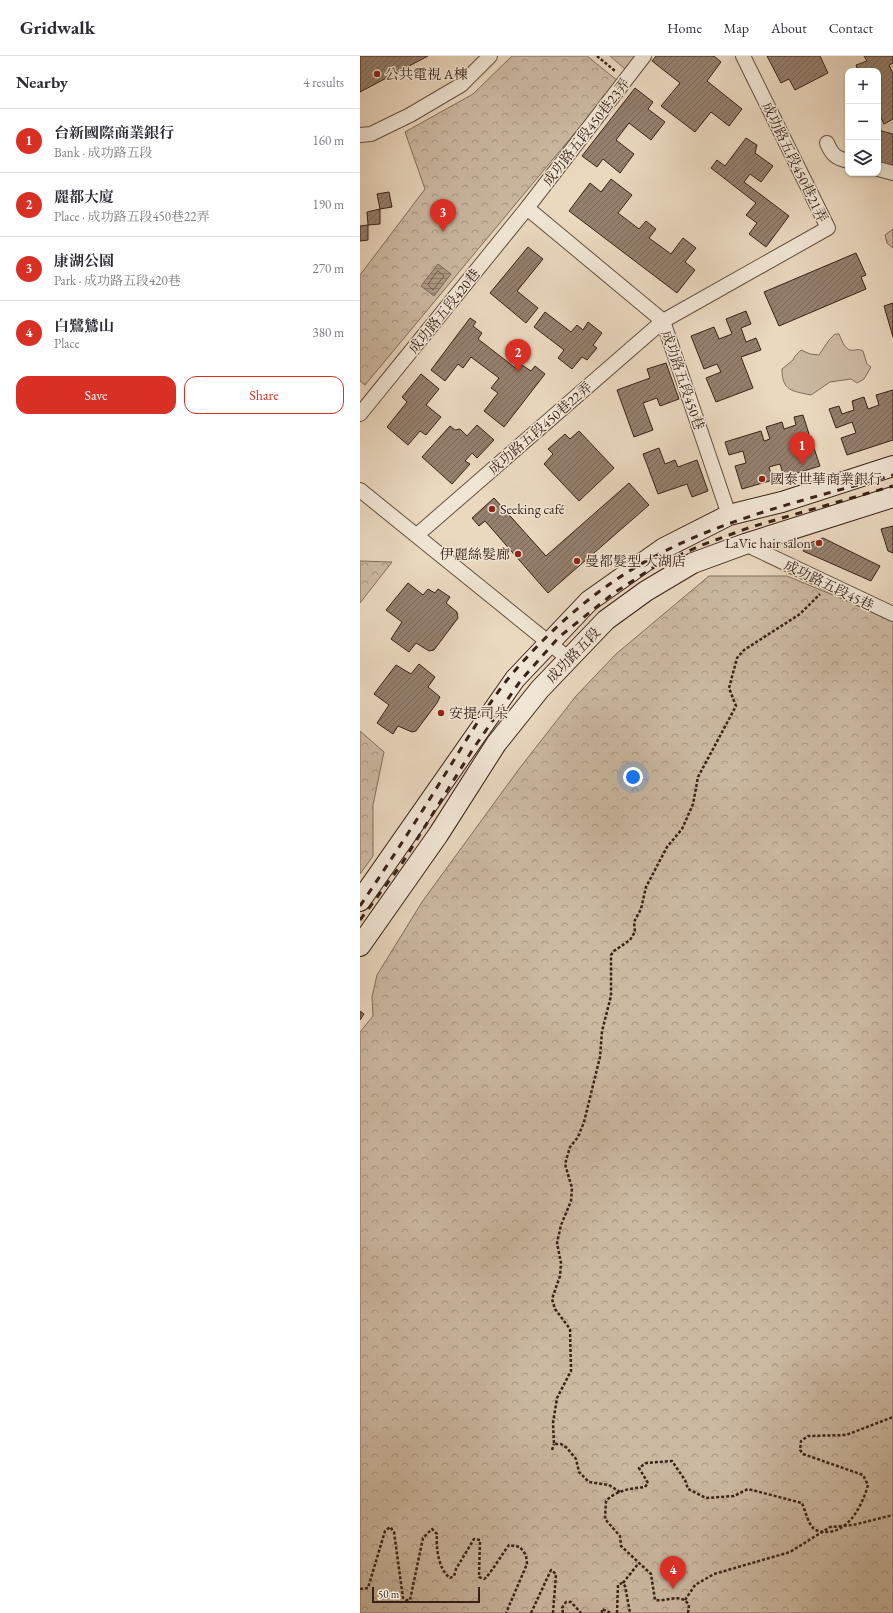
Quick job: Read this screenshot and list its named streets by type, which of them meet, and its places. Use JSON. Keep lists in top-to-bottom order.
{
  "streets": {
    "main road": ["成功路五段"],
    "street": [
      "成功路五段450巷23弄",
      "成功路五段450巷21弄",
      "成功路五段420巷",
      "成功路五段450巷",
      "成功路五段450巷22弄",
      "成功路五段45巷"
    ]
  },
  "crossings": [
    ["成功路五段450巷23弄", "成功路五段420巷"],
    ["成功路五段450巷23弄", "成功路五段450巷"],
    ["成功路五段450巷21弄", "成功路五段450巷"],
    ["成功路五段450巷21弄", "成功路五段450巷22弄"],
    ["成功路五段420巷", "成功路五段450巷"],
    ["成功路五段450巷", "成功路五段450巷22弄"],
    ["成功路五段450巷", "成功路五段"],
    ["成功路五段45巷", "成功路五段"]
  ],
  "places": [
    "公共電視 A棟",
    "國泰世華商業銀行",
    "Seeking café",
    "LaVie hair salon",
    "伊麗絲髮廊",
    "曼都髮型 大湖店",
    "安提.司朵"
  ],
  "scale_bar": "50 m",
  "page": {
    "header": "Gridwalk",
    "nav": [
      "Home",
      "Map",
      "About",
      "Contact"
    ],
    "heading": ["Nearby", "4 results"],
    "map_buttons": ["+", "−"],
    "list": [
      {
        "mark": "1",
        "name": "台新國際商業銀行",
        "note": "Bank · 成功路五段",
        "value": "160 m"
      },
      {
        "mark": "2",
        "name": "麗都大廈",
        "note": "Place · 成功路五段450巷22弄",
        "value": "190 m"
      },
      {
        "mark": "3",
        "name": "康湖公園",
        "note": "Park · 成功路五段420巷",
        "value": "270 m"
      },
      {
        "mark": "4",
        "name": "白鷺鷥山",
        "note": "Place",
        "value": "380 m"
      }
    ],
    "pins": [
      "3",
      "2",
      "1",
      "4"
    ],
    "buttons": ["Save", "Share"],
    "scale": "50 m"
  }
}
